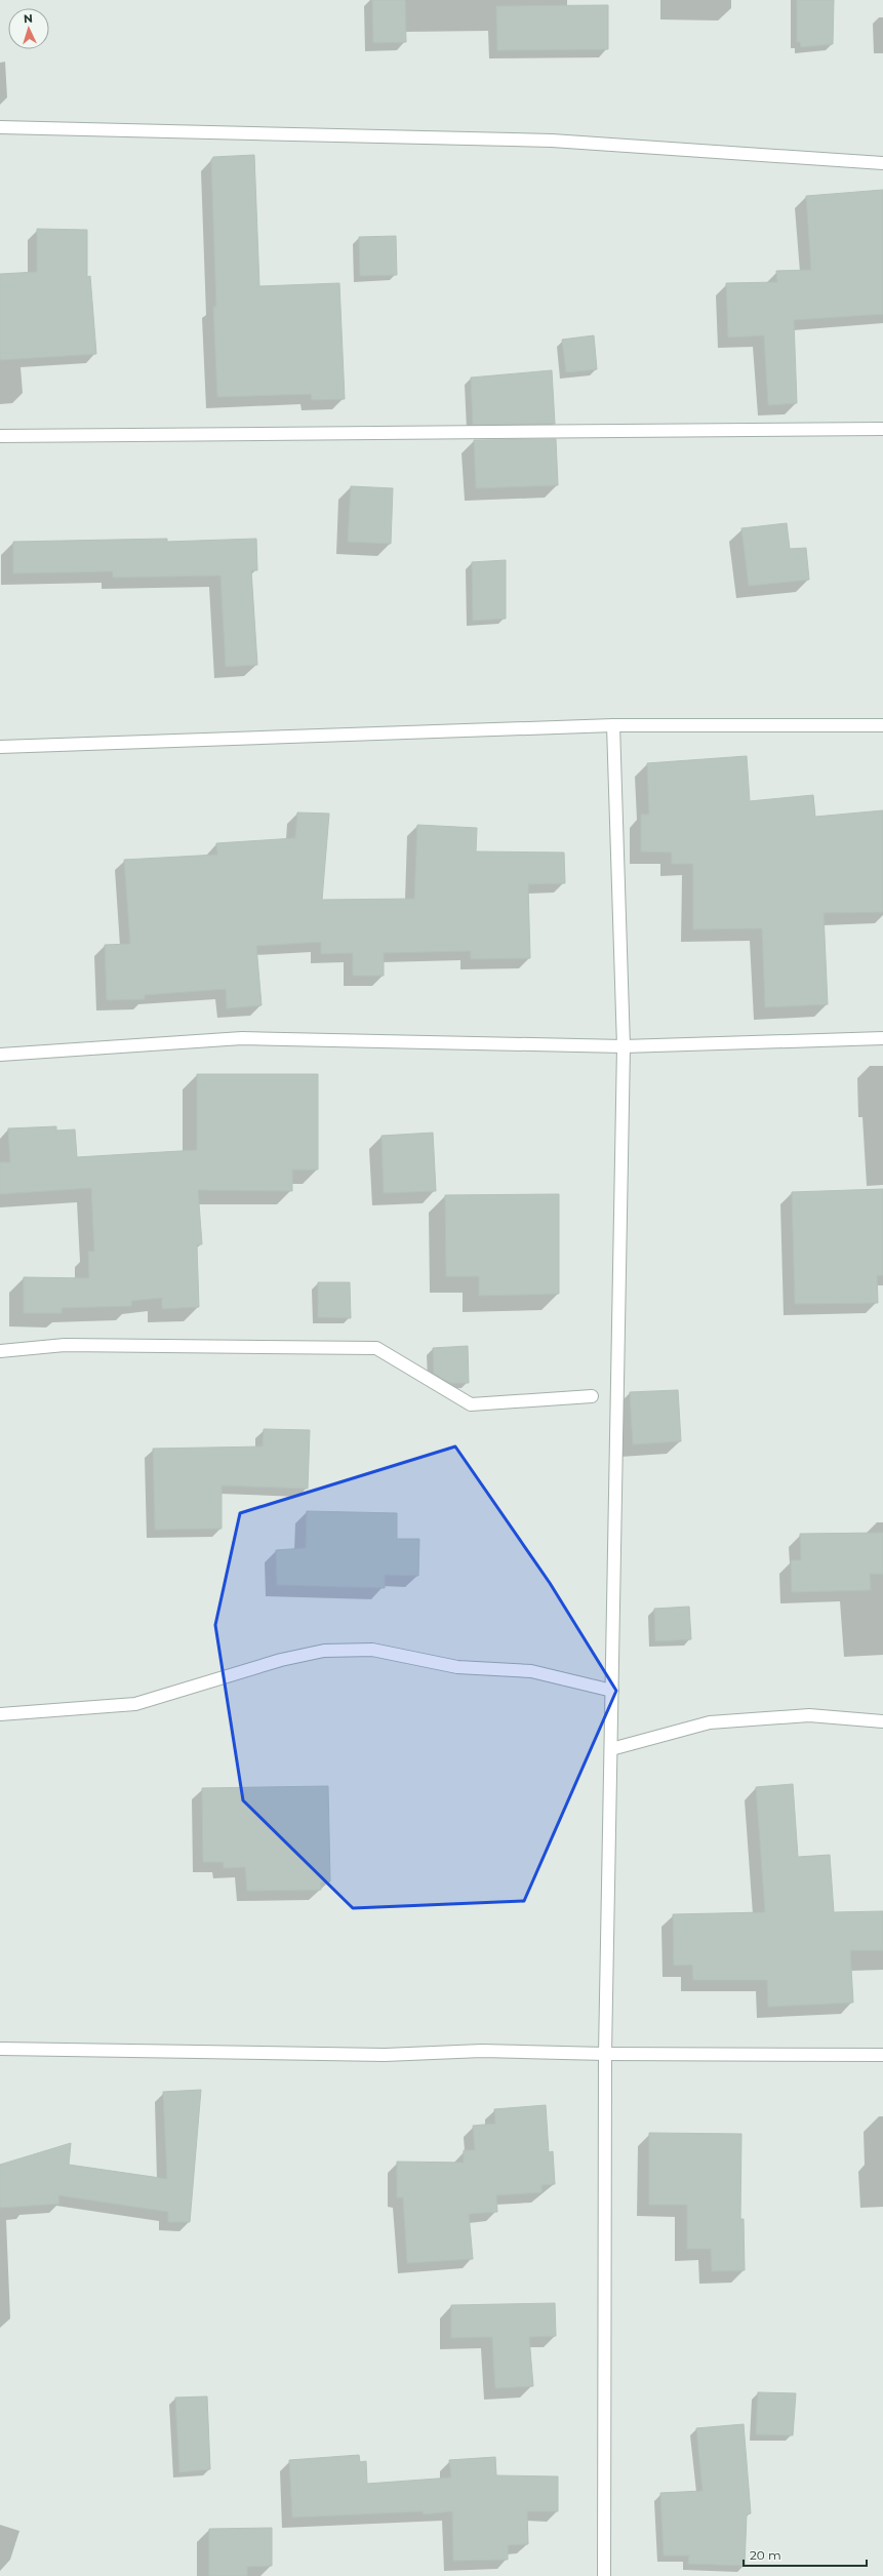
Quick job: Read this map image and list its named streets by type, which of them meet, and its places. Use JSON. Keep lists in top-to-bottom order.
{
  "scale_bar": "20 m",
  "north": "top"
}
